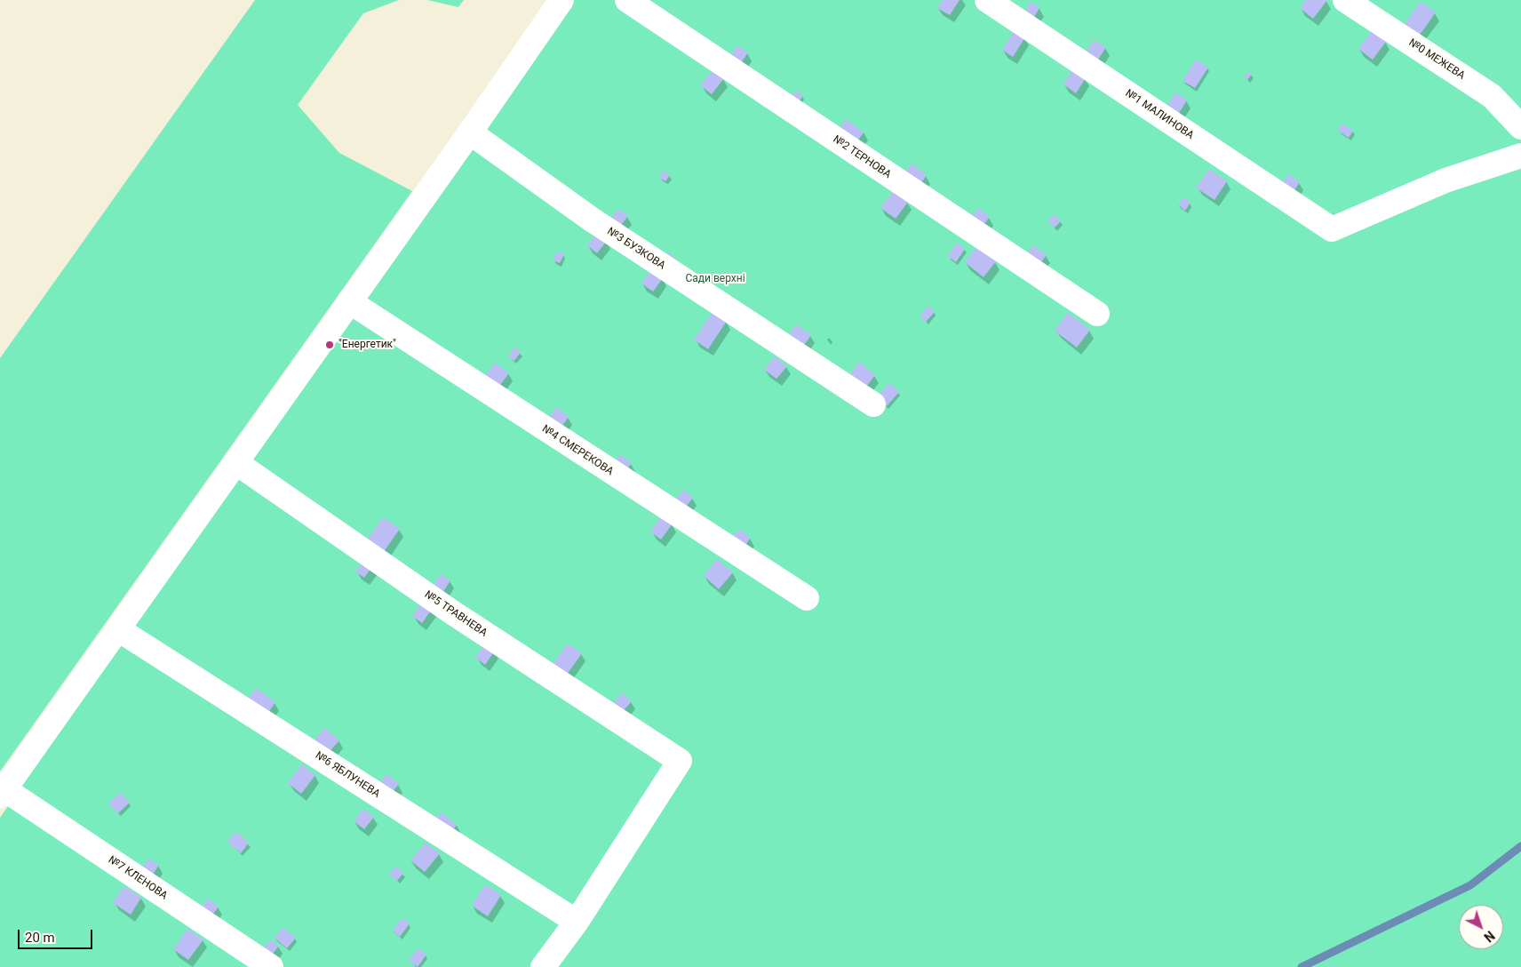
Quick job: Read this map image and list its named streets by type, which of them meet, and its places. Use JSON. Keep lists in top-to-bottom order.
{
  "streets": {
    "street": [
      "№0 МЕЖЕВА",
      "№1 МАЛИНОВА",
      "№2 ТЕРНОВА",
      "№3 БУЗКОВА",
      "№4 СМЕРЕКОВА",
      "№5 ТРАВНЕВА",
      "№6 ЯБЛУНЕВА",
      "№7 КЛЕНОВА"
    ]
  },
  "crossings": [
    ["№5 ТРАВНЕВА", "№6 ЯБЛУНЕВА"]
  ],
  "parks": ["Сади верхні"],
  "places": ["\"Енергетик\""],
  "scale_bar": "20 m",
  "north": "bottom right"
}
